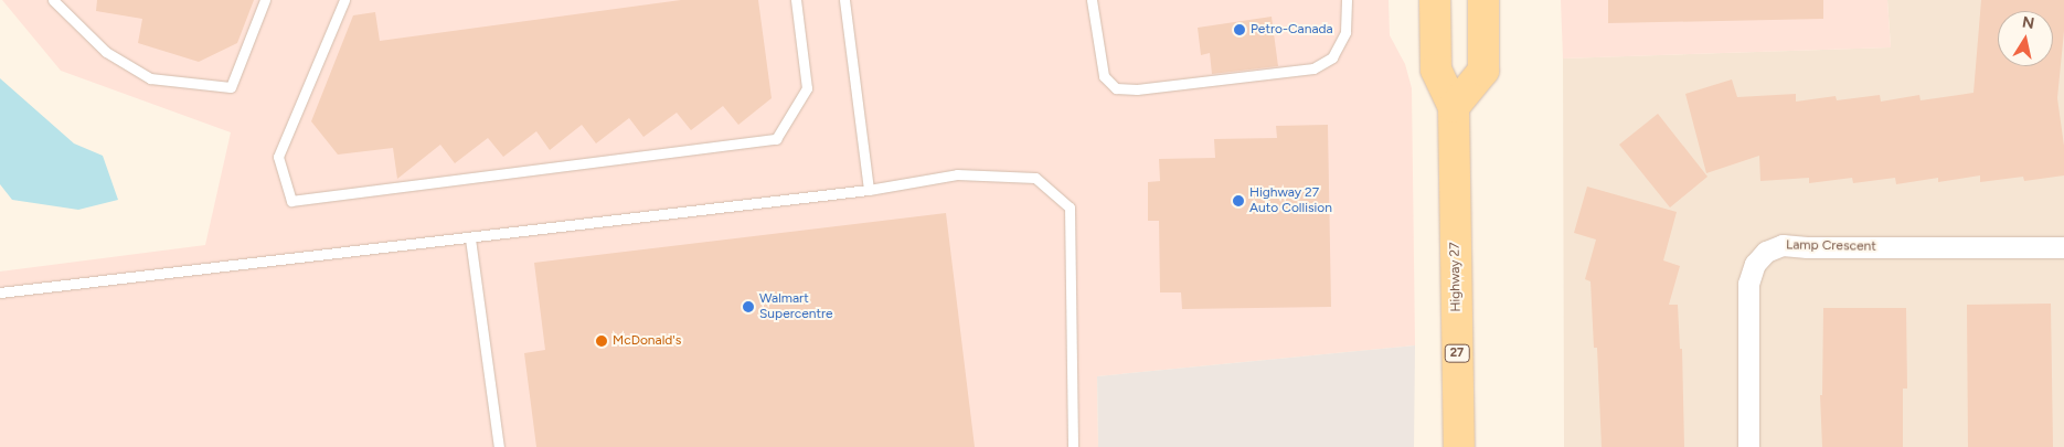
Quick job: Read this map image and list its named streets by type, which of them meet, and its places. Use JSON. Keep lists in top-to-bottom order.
{
  "streets": {
    "main road": ["Highway 27", "27"],
    "street": ["Lamp Crescent"]
  },
  "places": [
    "Petro-Canada",
    "Highway 27 Auto Collision",
    "Walmart Supercentre",
    "McDonald's"
  ],
  "north": "top"
}
